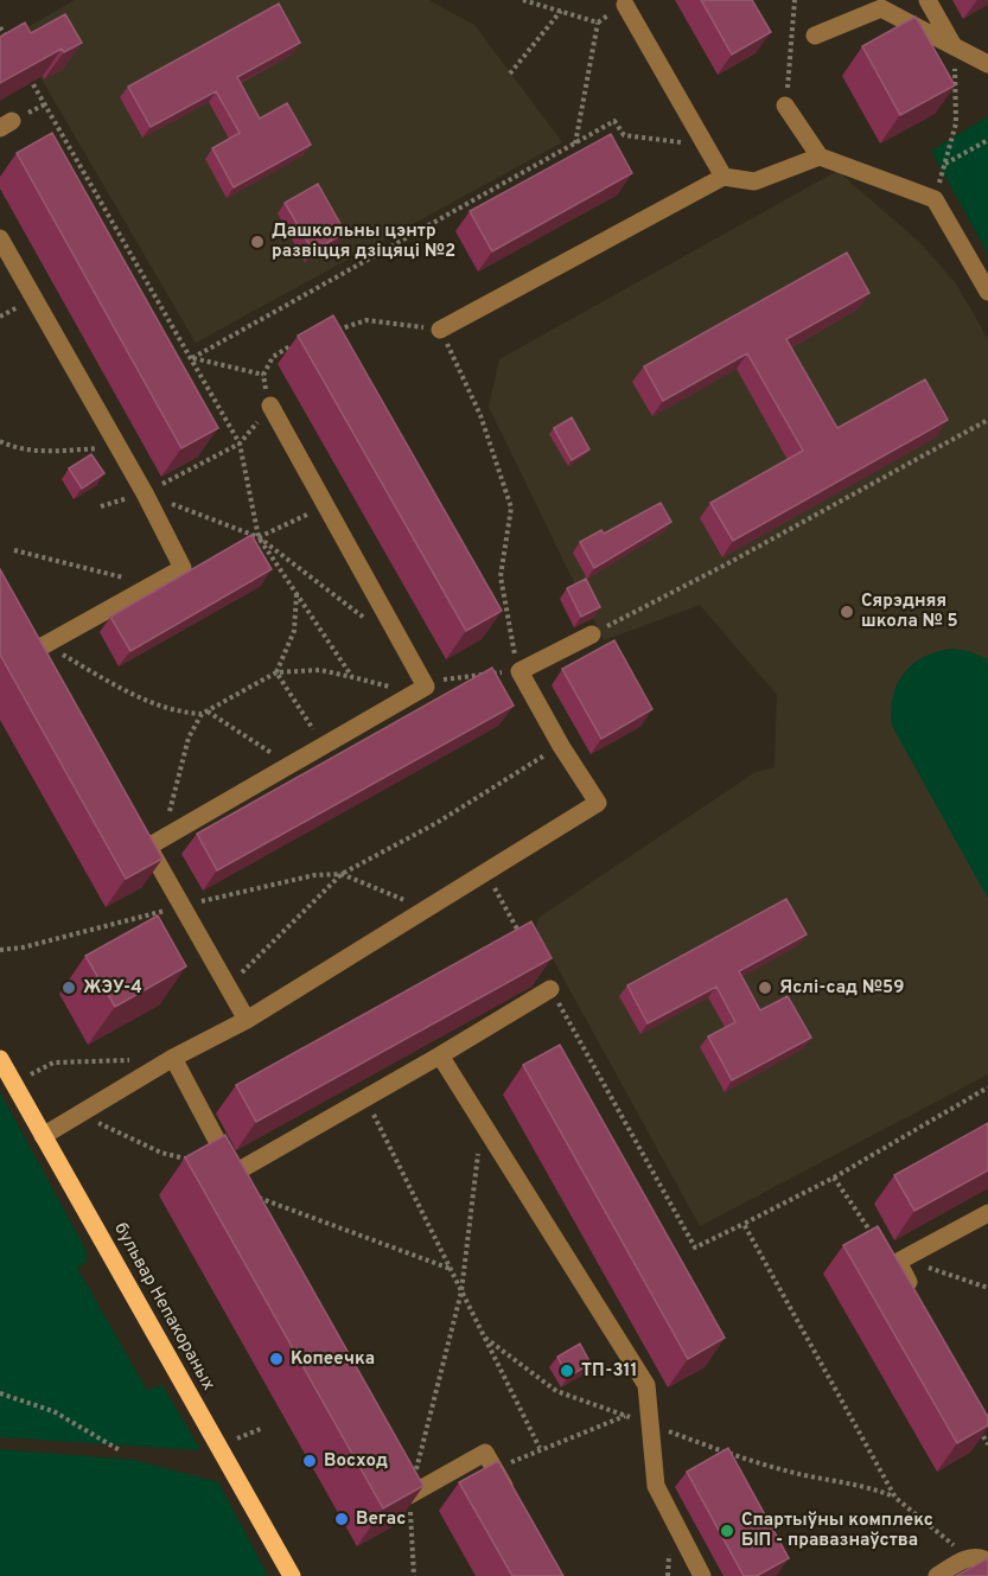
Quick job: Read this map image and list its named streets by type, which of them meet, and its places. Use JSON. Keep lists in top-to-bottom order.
{
  "streets": {
    "main road": ["бульвар Непакораных"]
  },
  "places": [
    "Дашкольны цэнтр развіцця дзіцяці №2",
    "Сярэдняя школа № 5",
    "ЖЭУ-4",
    "Яслі-сад №59",
    "Копеечка",
    "ТП-311",
    "Восход",
    "Вегас",
    "Спартыўны комплекс БІП - правазнаўства"
  ]
}
